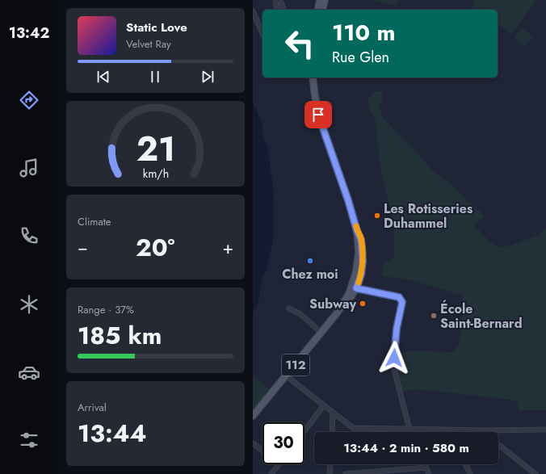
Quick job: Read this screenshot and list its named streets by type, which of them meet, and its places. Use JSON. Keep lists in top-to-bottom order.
{
  "streets": {
    "main road": ["112"]
  },
  "places": [
    "Les Rotisseries Duhammel",
    "Chez moi",
    "Subway",
    "École Saint-Bernard"
  ],
  "page": {
    "tabs": "13:42",
    "turn": ["110 m", "Rue Glen"],
    "song": ["Static Love", "Velvet Ray"],
    "tile": [
      "Climate",
      ["Range · 37%", "185 km"],
      ["Arrival", "13:44"]
    ],
    "heat": ["−", "20°", "+"],
    "limit": "30",
    "trip": "13:44 · 2 min · 580 m",
    "gauge": ["21", "km/h"]
  }
}
